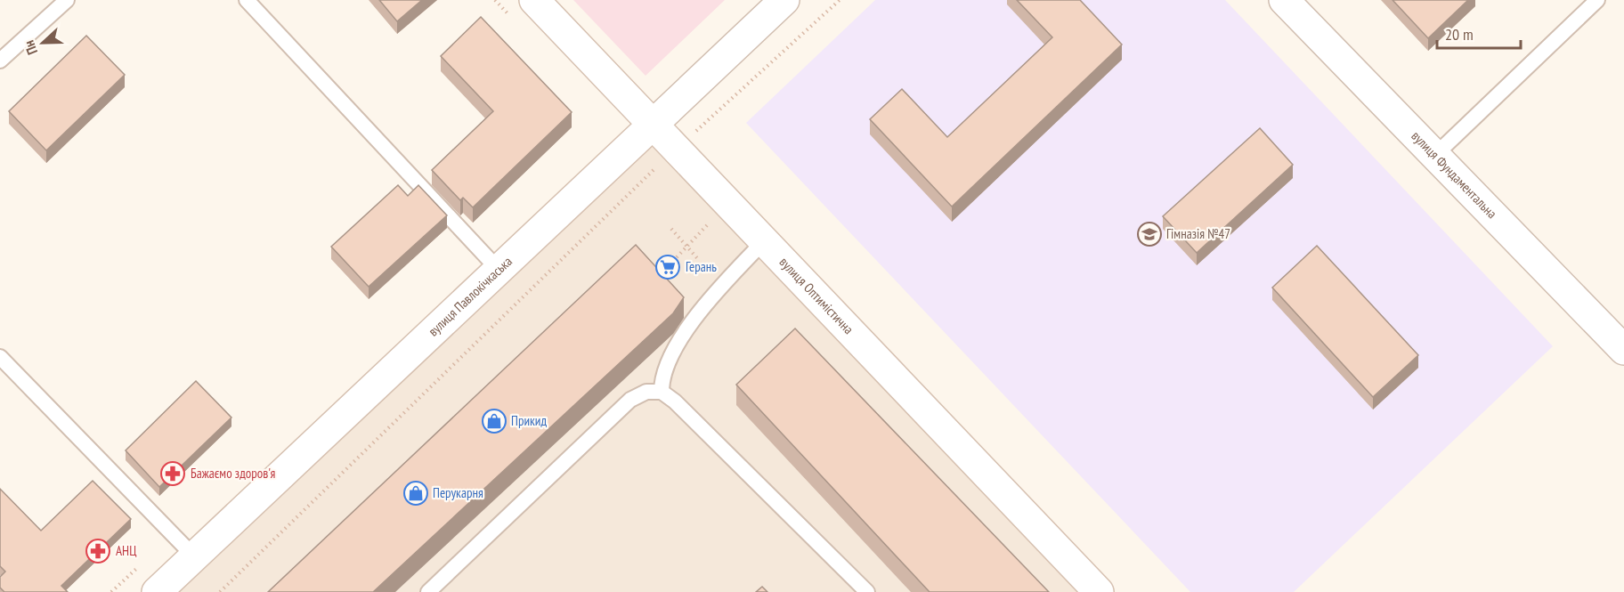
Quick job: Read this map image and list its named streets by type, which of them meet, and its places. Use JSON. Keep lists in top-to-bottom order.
{
  "streets": {
    "street": ["вулиця Фундаментальна", "вулиця Павлокічкаська", "вулиця Оптимістична"]
  },
  "crossings": [
    ["вулиця Павлокічкаська", "вулиця Оптимістична"]
  ],
  "places": {
    "school or university": ["Гімназія №47"],
    "supermarket": ["Герань"],
    "shop": ["Прикид", "Перукарня"],
    "pharmacy": ["Бажаємо здоров'я", "АНЦ"]
  },
  "scale_bar": "20 m",
  "north": "left"
}
